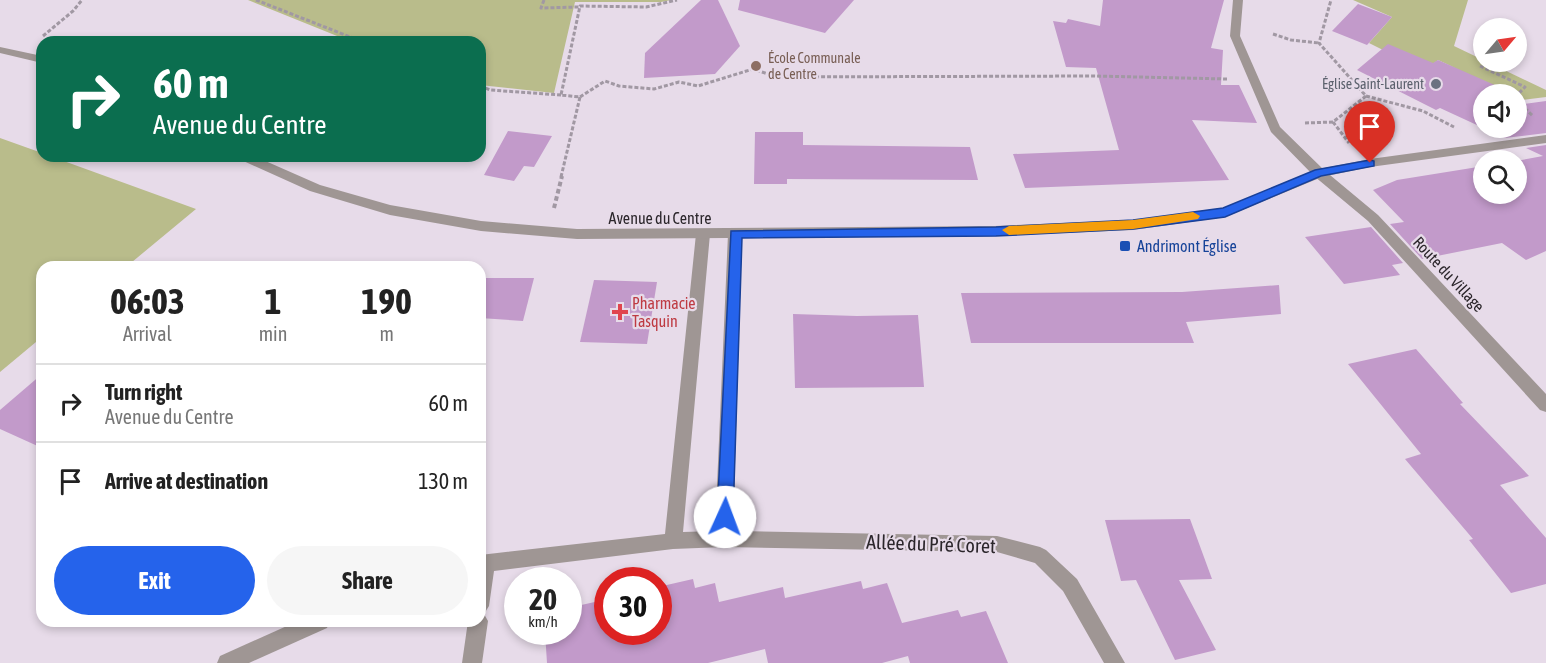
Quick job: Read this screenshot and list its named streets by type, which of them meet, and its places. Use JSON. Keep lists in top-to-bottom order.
{
  "streets": {
    "street": ["Avenue du Centre", "Route du Village", "Allée du Pré Coret"]
  },
  "crossings": [
    ["Avenue du Centre", "Route du Village"]
  ],
  "places": {
    "other": ["École Communale de Centre", "Église Saint-Laurent"],
    "transit": ["Andrimont Église"],
    "health": ["Pharmacie Tasquin"]
  },
  "north": "top right",
  "page": {
    "turn": ["60 m", "Avenue du Centre"],
    "eta": [
      "06:03",
      "Arrival",
      "1",
      "min",
      "190",
      "m"
    ],
    "list": [
      {
        "name": "Turn right",
        "note": "Avenue du Centre",
        "value": "60 m"
      },
      {
        "name": "Arrive at destination",
        "value": "130 m"
      }
    ],
    "buttons": ["Exit", "Share"],
    "speed": "20 km/h",
    "limit": "30"
  }
}
